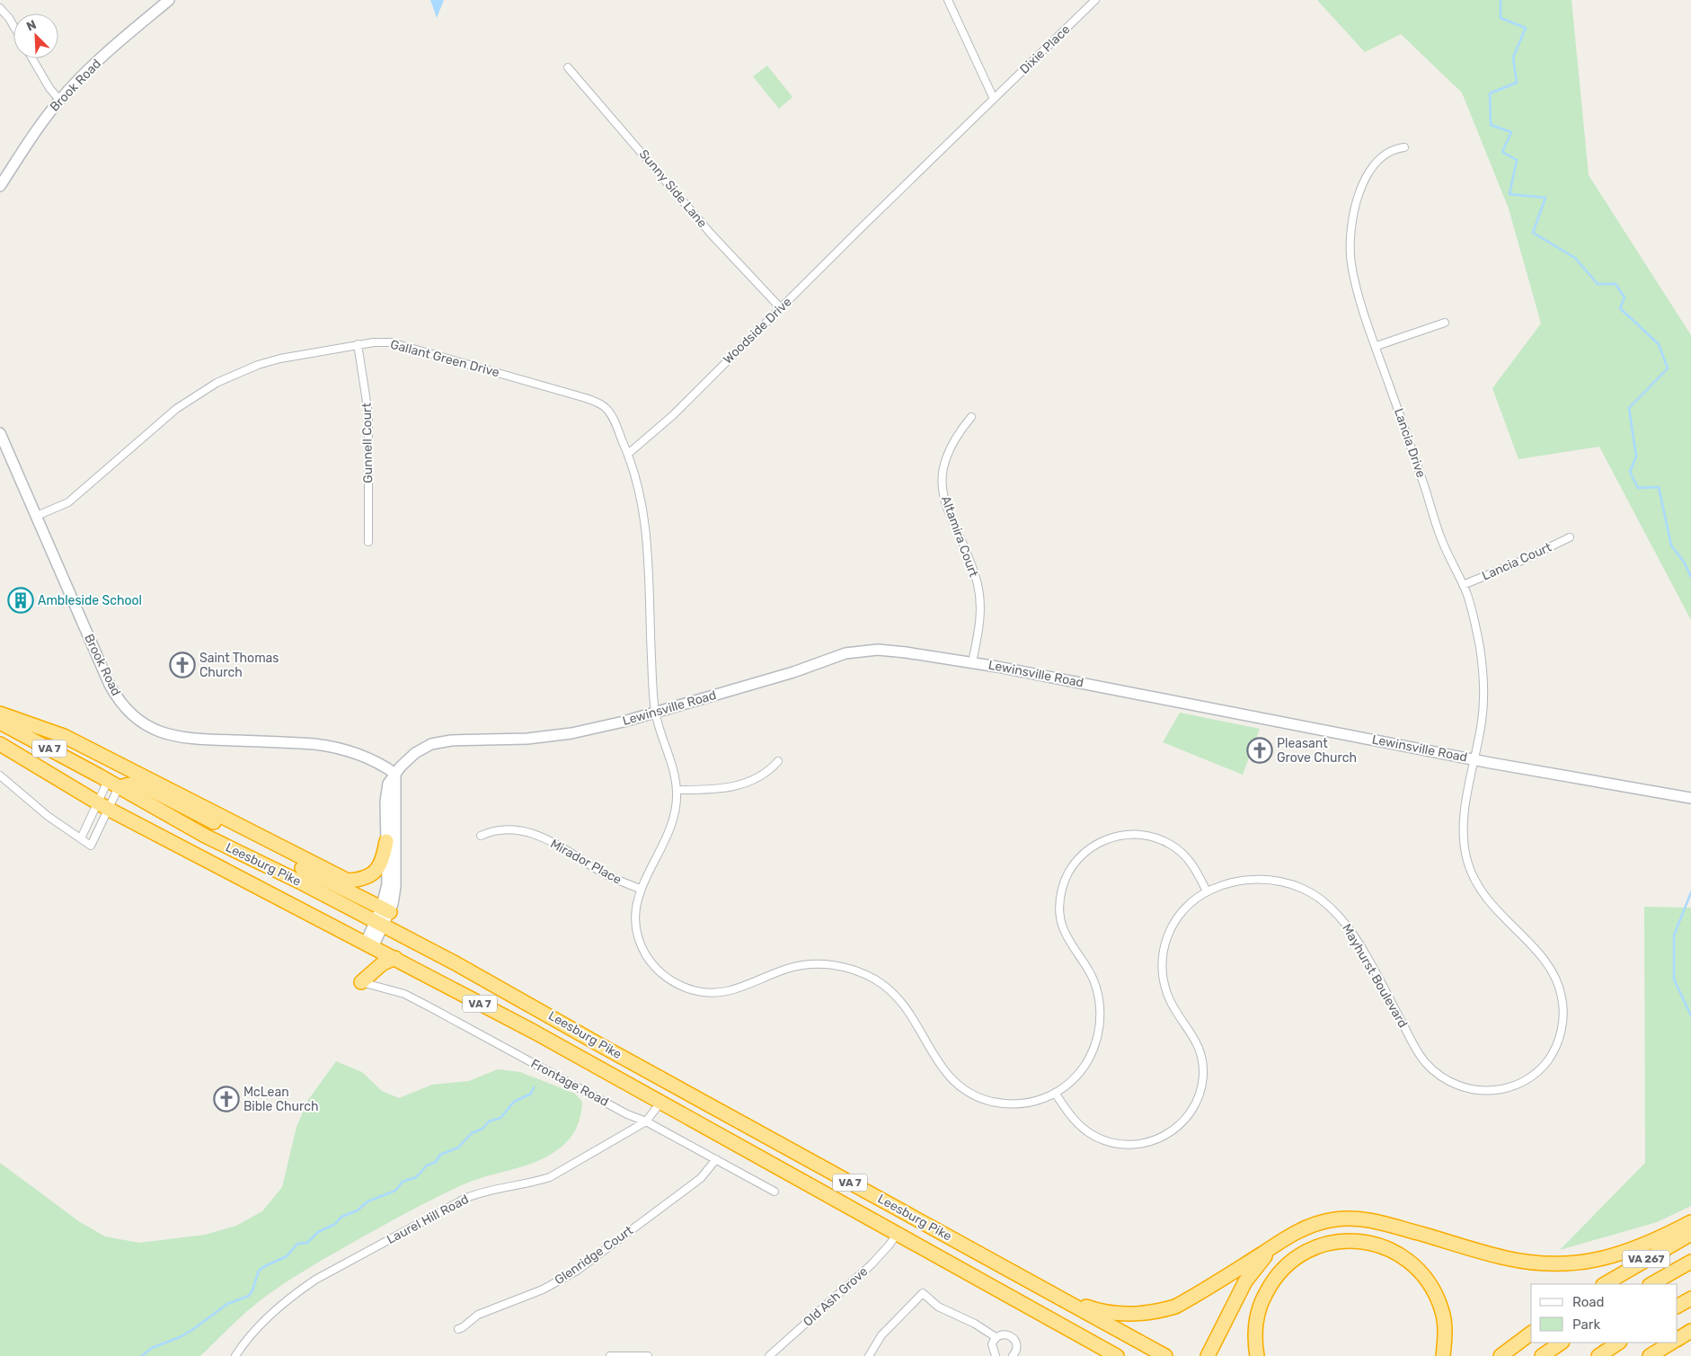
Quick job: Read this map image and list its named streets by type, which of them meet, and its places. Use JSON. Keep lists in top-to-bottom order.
{
  "streets": {
    "highway": ["VA 7", "Leesburg Pike", "VA 267"],
    "main road": ["Brook Road", "Lewinsville Road"],
    "street": [
      "Dixie Place",
      "Sunny Side Lane",
      "Woodside Drive",
      "Gallant Green Drive",
      "Gunnell Court",
      "Lancia Drive",
      "Altamira Court",
      "Lancia Court",
      "Mirador Place",
      "Mayhurst Boulevard",
      "Frontage Road",
      "Laurel Hill Road",
      "Glenridge Court",
      "Old Ash Grove"
    ]
  },
  "crossings": [
    ["Dixie Place", "Woodside Drive"],
    ["Brook Road", "Gallant Green Drive"],
    ["Brook Road", "Lewinsville Road"],
    ["Sunny Side Lane", "Woodside Drive"],
    ["Woodside Drive", "Gallant Green Drive"],
    ["Gallant Green Drive", "Gunnell Court"],
    ["Lancia Drive", "Lancia Court"],
    ["Lancia Drive", "Lewinsville Road"],
    ["Lancia Drive", "Mayhurst Boulevard"],
    ["Altamira Court", "Lewinsville Road"],
    ["Lewinsville Road", "Leesburg Pike"],
    ["Lewinsville Road", "Mayhurst Boulevard"],
    ["Leesburg Pike", "Laurel Hill Road"],
    ["Leesburg Pike", "Old Ash Grove"],
    ["Frontage Road", "Laurel Hill Road"],
    ["Frontage Road", "Glenridge Court"]
  ],
  "places": {
    "building": ["Ambleside School"],
    "church": ["Saint Thomas Church", "Pleasant Grove Church", "McLean Bible Church"]
  },
  "legend": ["Road", "Park"],
  "north": "top left"
}
